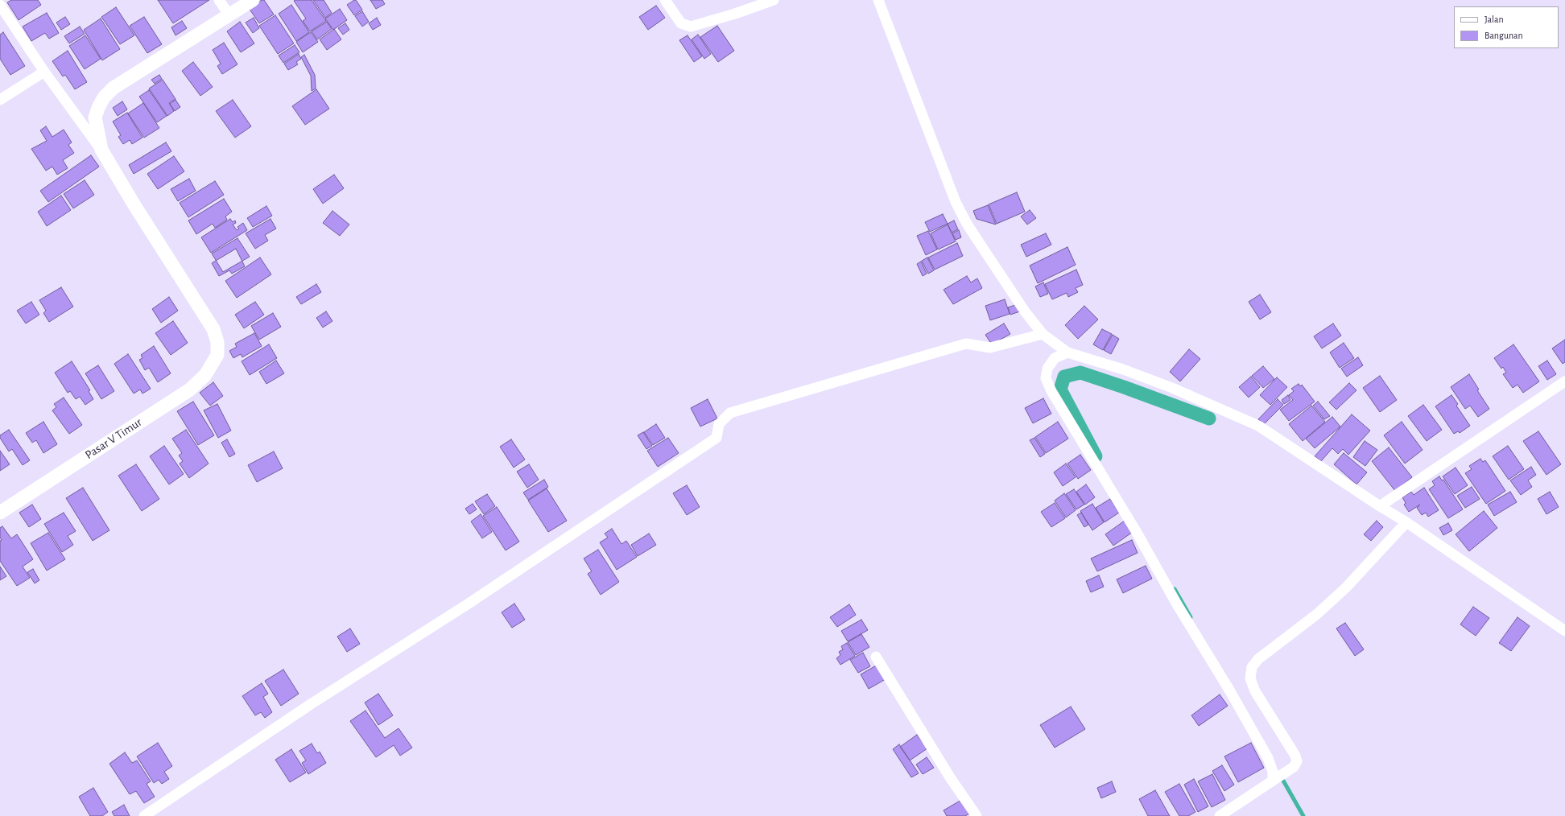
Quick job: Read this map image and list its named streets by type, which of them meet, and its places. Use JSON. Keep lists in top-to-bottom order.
{
  "streets": {
    "street": ["Pasar V Timur"]
  },
  "legend": ["Jalan", "Bangunan"]
}
